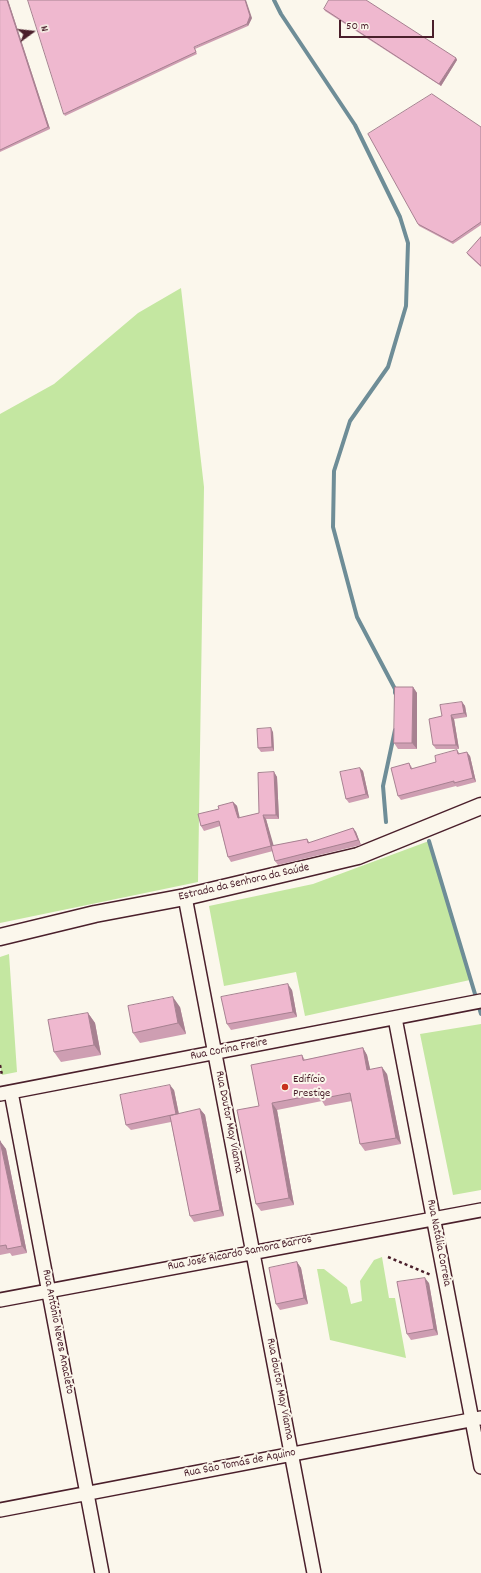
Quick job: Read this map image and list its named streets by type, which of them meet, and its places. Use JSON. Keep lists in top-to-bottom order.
{
  "streets": {
    "street": [
      "Estrada da Senhora da Saúde",
      "Rua Corina Freire",
      "Rua Doutor May Vianna",
      "Rua Natália Correia",
      "Rua José Ricardo Samora Barros",
      "Rua António Neves Anacleto",
      "Rua doutor May Vianna",
      "Rua São Tomás de Aquino"
    ]
  },
  "crossings": [
    ["Estrada da Senhora da Saúde", "Rua Doutor May Vianna"],
    ["Rua Corina Freire", "Rua Doutor May Vianna"],
    ["Rua Corina Freire", "Rua Natália Correia"],
    ["Rua Corina Freire", "Rua António Neves Anacleto"],
    ["Rua Doutor May Vianna", "Rua José Ricardo Samora Barros"],
    ["Rua Doutor May Vianna", "Rua doutor May Vianna"],
    ["Rua Natália Correia", "Rua José Ricardo Samora Barros"],
    ["Rua Natália Correia", "Rua São Tomás de Aquino"],
    ["Rua José Ricardo Samora Barros", "Rua António Neves Anacleto"],
    ["Rua José Ricardo Samora Barros", "Rua doutor May Vianna"],
    ["Rua António Neves Anacleto", "Rua São Tomás de Aquino"],
    ["Rua doutor May Vianna", "Rua São Tomás de Aquino"]
  ],
  "places": ["Edifício Prestige"],
  "scale_bar": "50 m",
  "north": "right"
}
